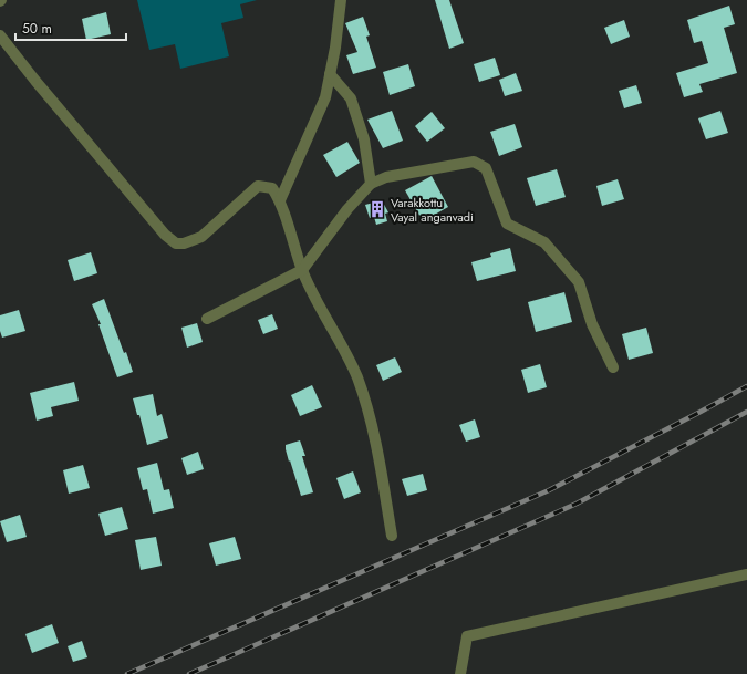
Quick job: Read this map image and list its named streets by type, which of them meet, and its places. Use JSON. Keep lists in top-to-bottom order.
{
  "places": {
    "building": ["Varakkottu Vayal anganvadi"]
  },
  "scale_bar": "50 m"
}
